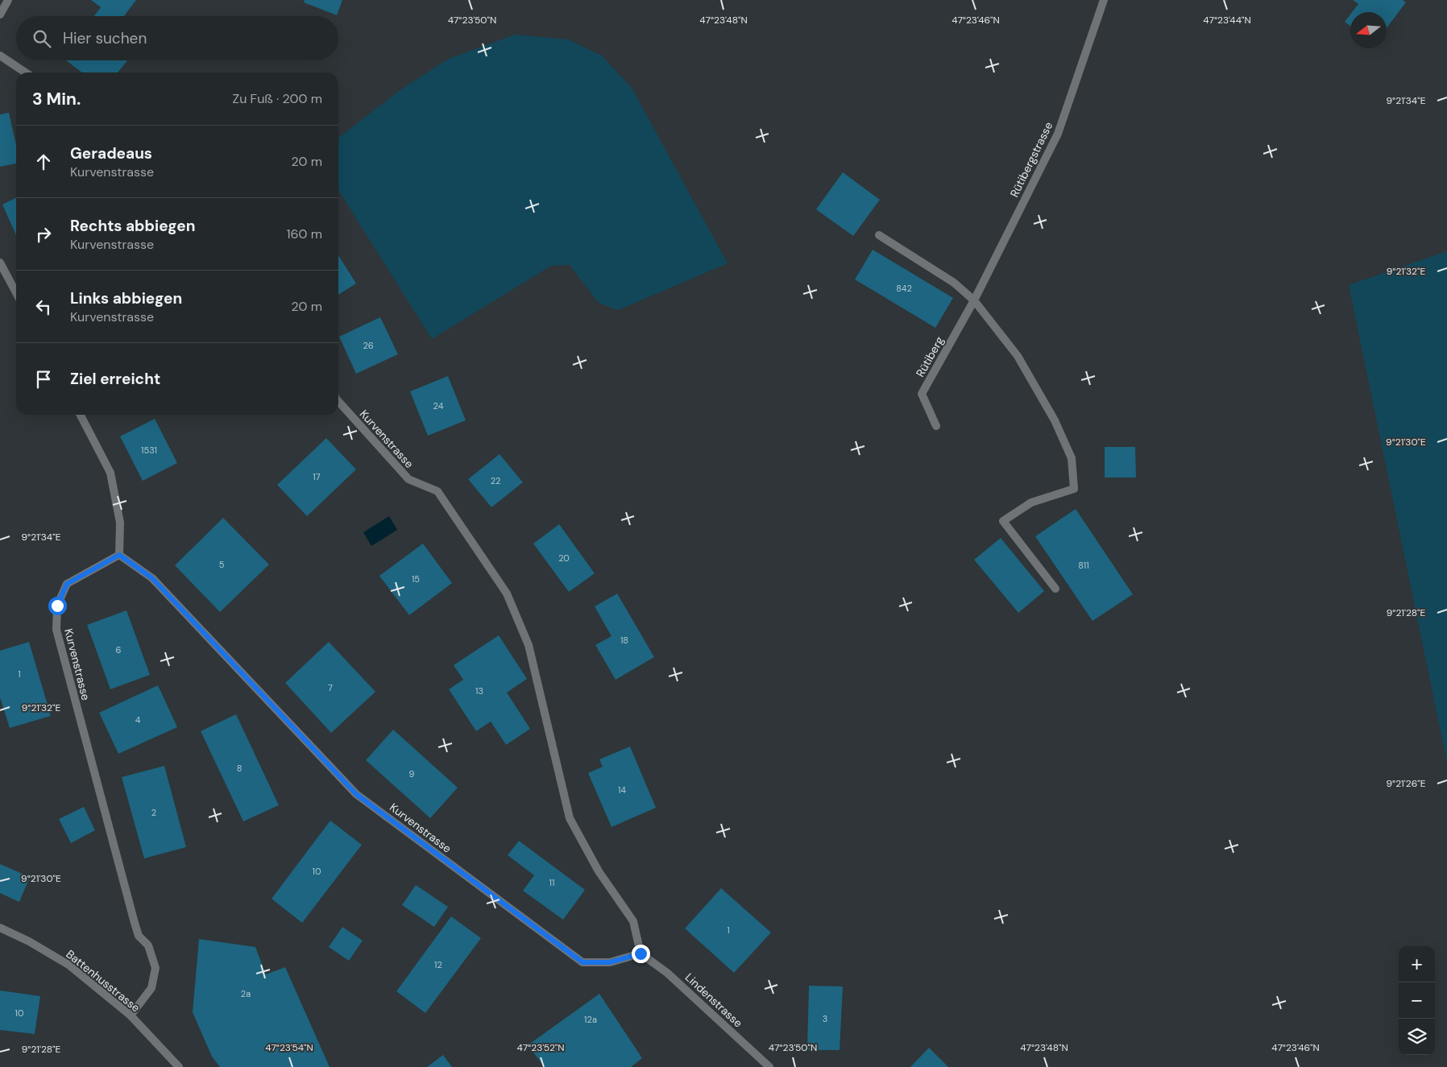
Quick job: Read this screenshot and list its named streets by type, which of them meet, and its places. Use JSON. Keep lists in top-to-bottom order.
{
  "streets": {
    "street": [
      "Rütibergstrasse",
      "Rütiberg",
      "Kurvenstrasse",
      "Battenhusstrasse",
      "Lindenstrasse"
    ]
  },
  "crossings": [
    ["Rütibergstrasse", "Rütiberg"],
    ["Kurvenstrasse", "Battenhusstrasse"],
    ["Kurvenstrasse", "Lindenstrasse"]
  ],
  "house_numbers": [
    "842",
    "26",
    "24",
    "1531",
    "17",
    "22",
    "20",
    "5",
    "811",
    "15",
    "18",
    "6",
    "1",
    "7",
    "13",
    "4",
    "8",
    "9",
    "14",
    "2",
    "10",
    "11",
    "1",
    "12",
    "2a",
    "10",
    "3",
    "12a"
  ],
  "north": "left",
  "page": {
    "search": "Hier suchen",
    "heading": ["3 Min.", "Zu Fuß · 200 m"],
    "list": [
      ["Geradeaus", "Kurvenstrasse", "20 m"],
      ["Rechts abbiegen", "Kurvenstrasse", "160 m"],
      ["Links abbiegen", "Kurvenstrasse", "20 m"],
      "Ziel erreicht"
    ],
    "map_buttons": ["+", "−"]
  },
  "coordinates": [
    "47°23'48\"N",
    "47°23'50\"N",
    "47°23'46\"N",
    "47°23'44\"N",
    "9°21'34\"E",
    "9°21'32\"E",
    "9°21'30\"E",
    "9°21'28\"E",
    "9°21'26\"E",
    "47°23'54\"N",
    "47°23'52\"N"
  ]
}
